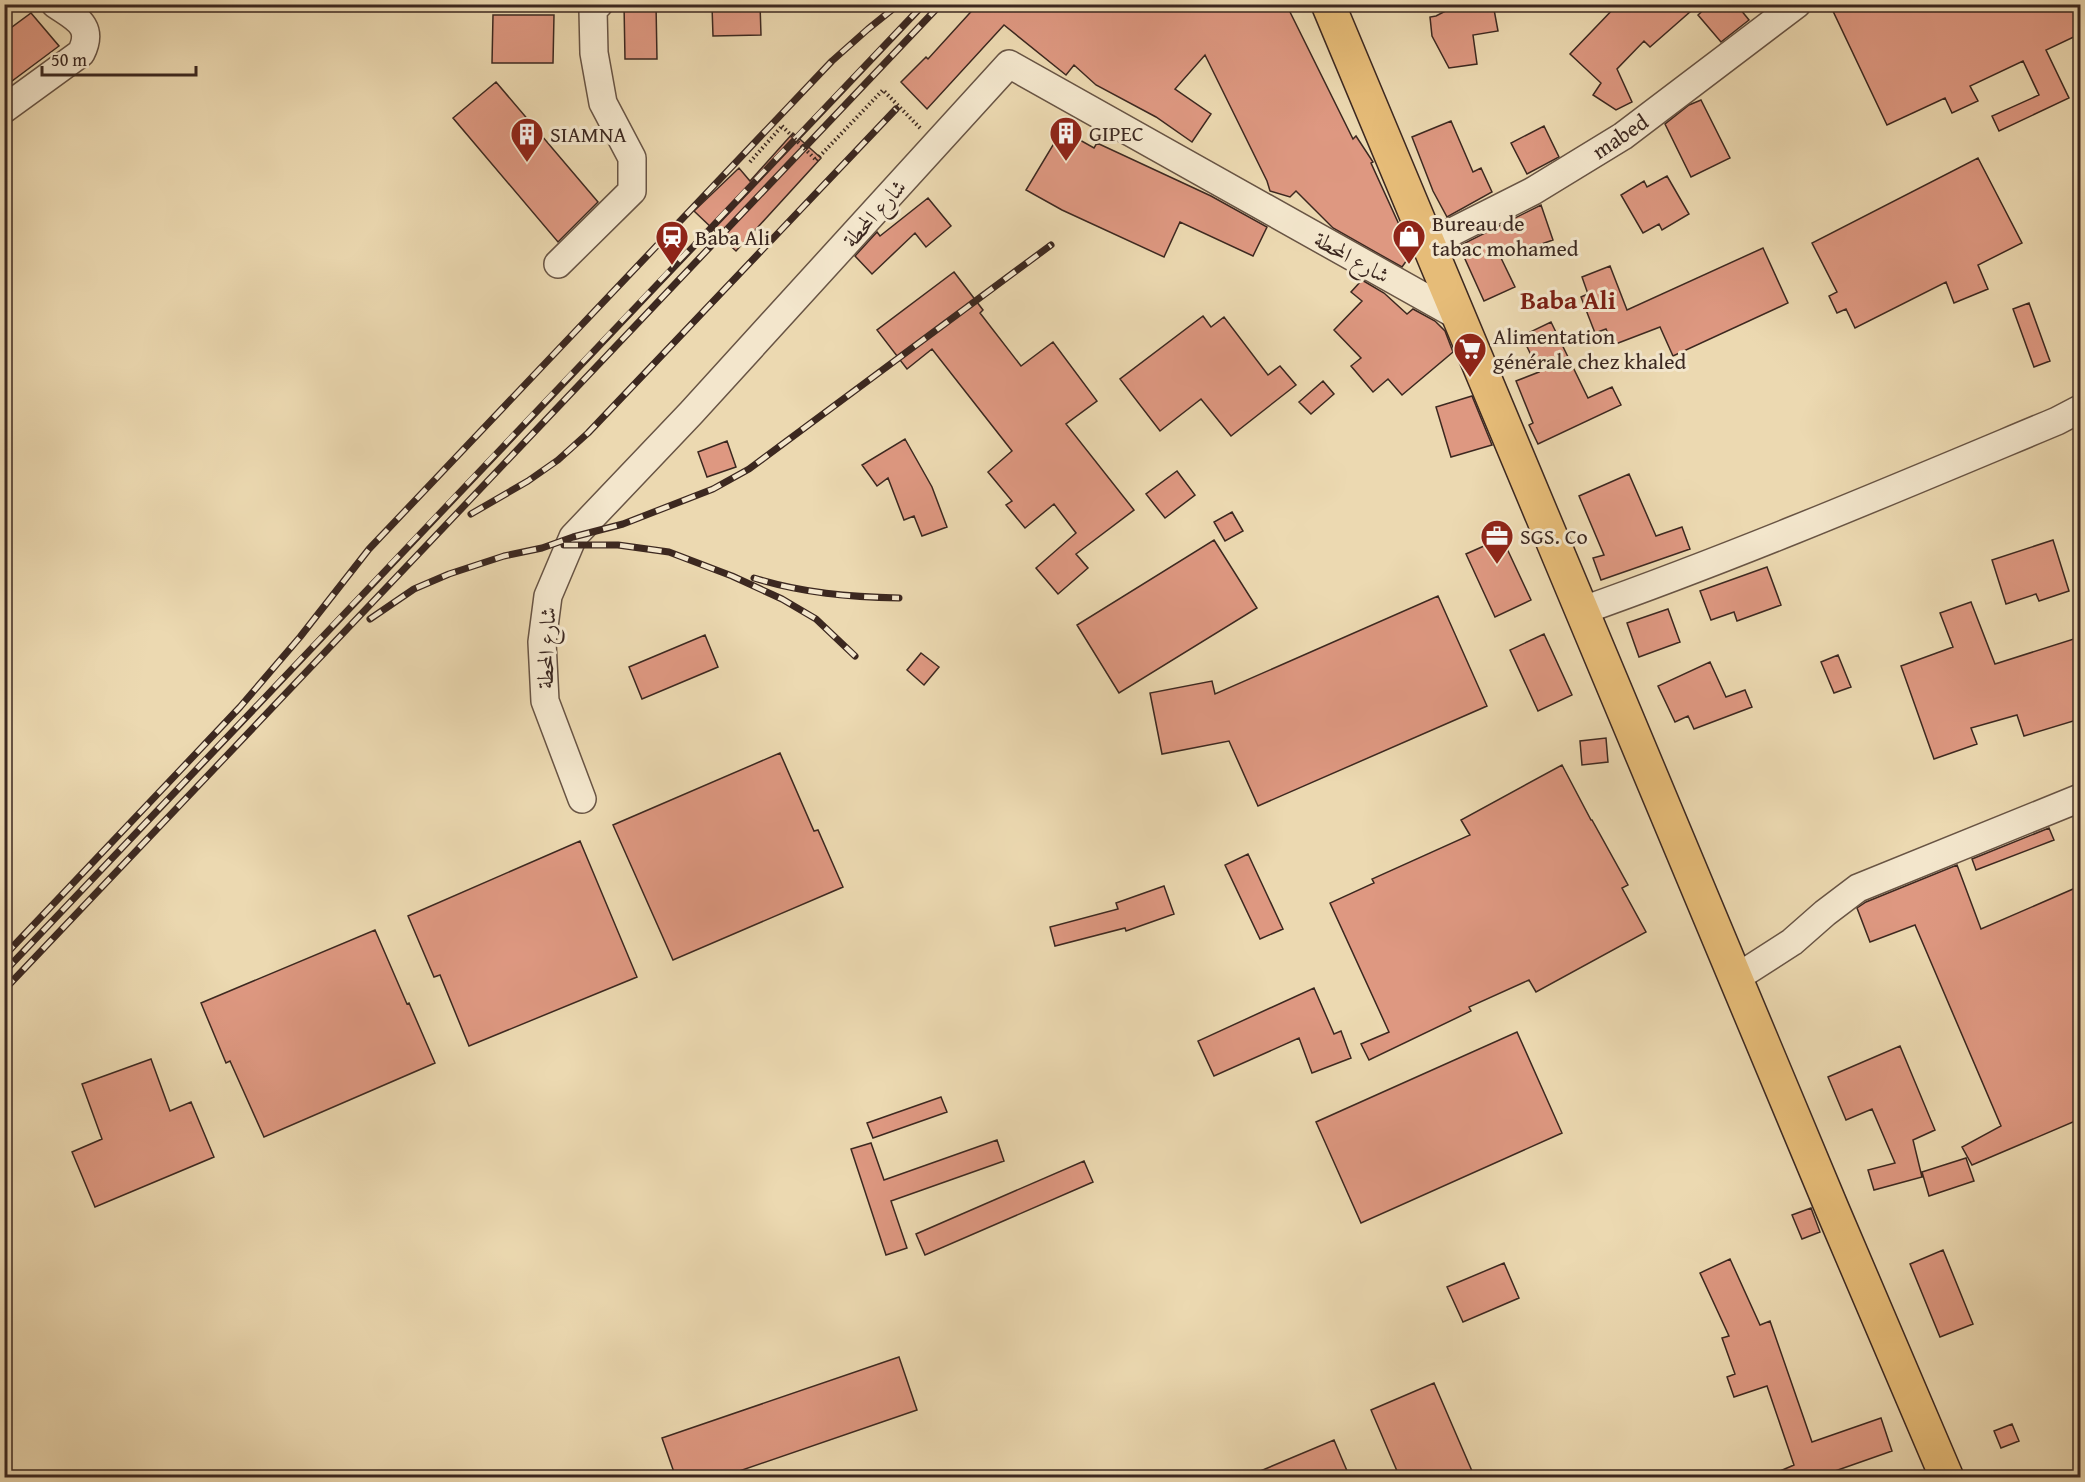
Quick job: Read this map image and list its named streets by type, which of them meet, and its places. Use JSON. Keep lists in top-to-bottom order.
{
  "streets": {
    "street": ["mabed", "شارع المحطة"]
  },
  "districts": ["Baba Ali"],
  "places": {
    "building": ["GIPEC", "SIAMNA"],
    "shop": ["Bureau de tabac mohamed"],
    "station": ["Baba Ali"],
    "supermarket": ["Alimentation générale chez khaled"],
    "office": ["SGS. Co"]
  },
  "scale_bar": "50 m"
}
